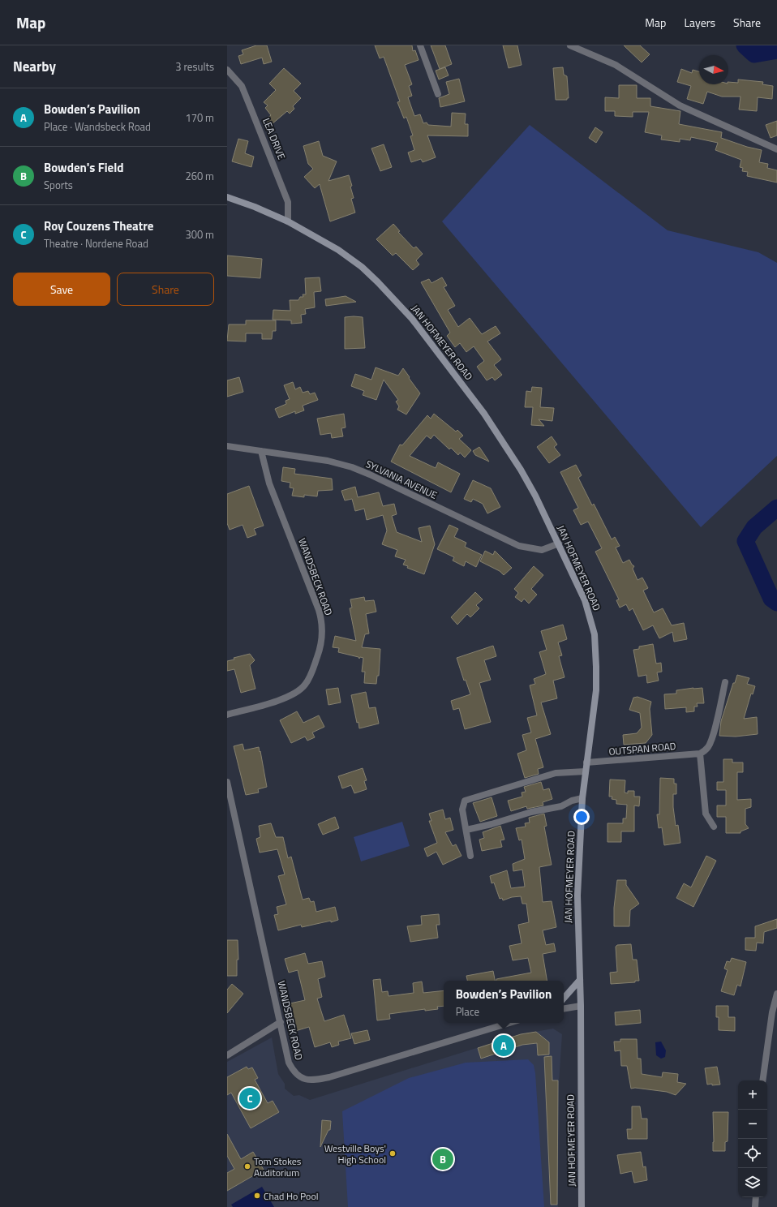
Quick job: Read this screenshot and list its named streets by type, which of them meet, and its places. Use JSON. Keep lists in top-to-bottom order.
{
  "streets": {
    "street": [
      "LEA DRIVE",
      "JAN HOFMEYER ROAD",
      "SYLVANIA AVENUE",
      "WANDSBECK ROAD",
      "OUTSPAN ROAD"
    ]
  },
  "crossings": [
    ["LEA DRIVE", "JAN HOFMEYER ROAD"],
    ["JAN HOFMEYER ROAD", "SYLVANIA AVENUE"],
    ["JAN HOFMEYER ROAD", "OUTSPAN ROAD"],
    ["SYLVANIA AVENUE", "WANDSBECK ROAD"]
  ],
  "places": ["Westville Boys' High School", "Tom Stokes Auditorium", "Chad Ho Pool"],
  "north": "right",
  "page": {
    "header": "Map",
    "nav": ["Map", "Layers", "Share"],
    "heading": ["Nearby", "3 results"],
    "list": [
      {
        "mark": "A",
        "name": "Bowden’s Pavilion",
        "note": "Place · Wandsbeck Road",
        "value": "170 m"
      },
      {
        "mark": "B",
        "name": "Bowden's Field",
        "note": "Sports",
        "value": "260 m"
      },
      {
        "mark": "C",
        "name": "Roy Couzens Theatre",
        "note": "Theatre · Nordene Road",
        "value": "300 m"
      }
    ],
    "buttons": ["Save", "Share"],
    "popup": ["Bowden’s Pavilion", "Place"],
    "pins": ["A", "C", "B"],
    "map_buttons": ["+", "−"]
  }
}
